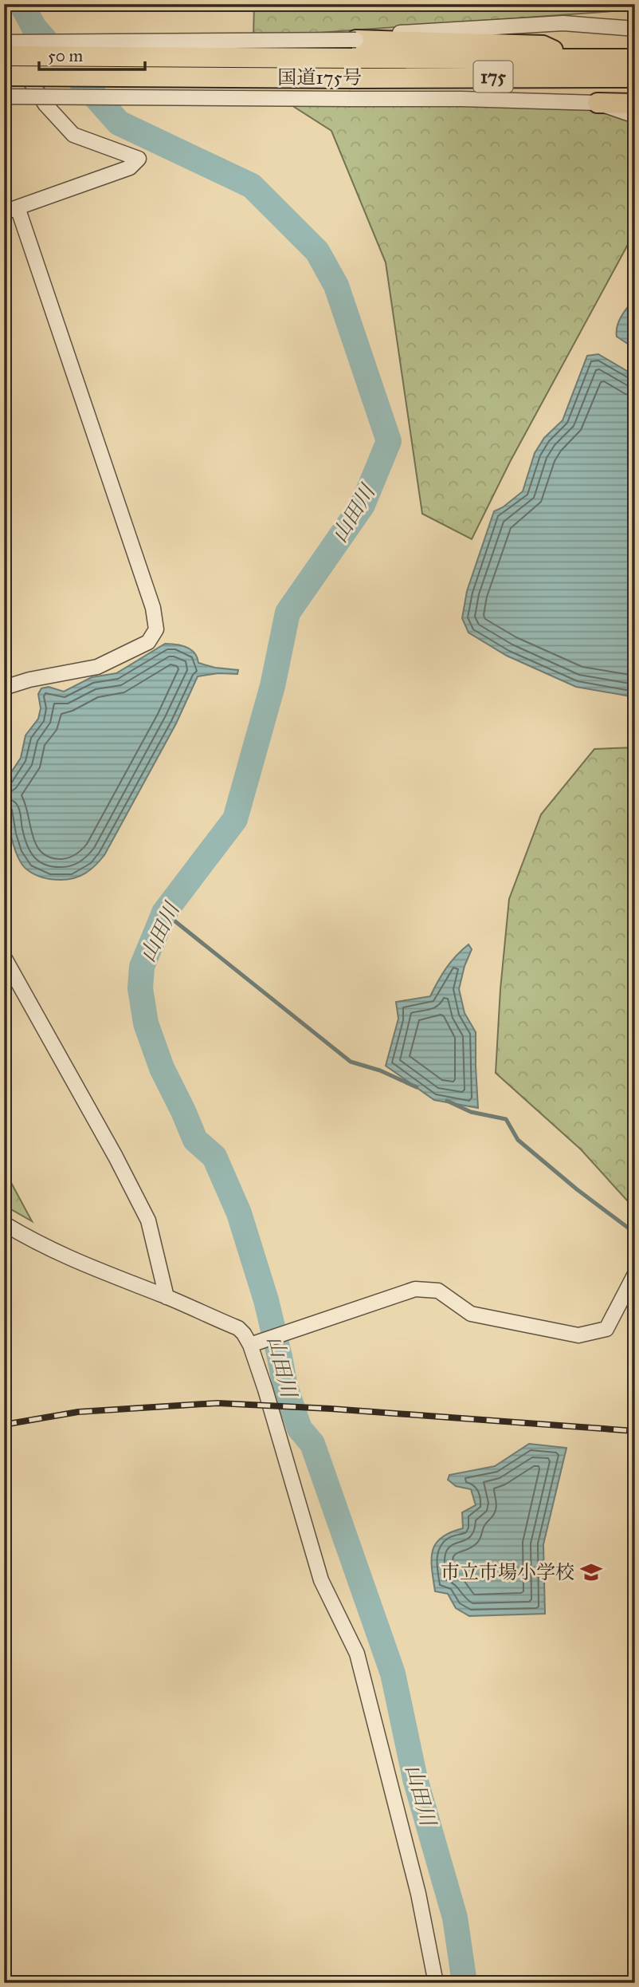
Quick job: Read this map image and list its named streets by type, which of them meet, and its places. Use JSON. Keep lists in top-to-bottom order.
{
  "streets": {
    "highway": ["175", "国道175号"]
  },
  "water": ["山田川"],
  "places": {
    "school or university": ["市立市場小学校"]
  },
  "scale_bar": "50 m"
}
